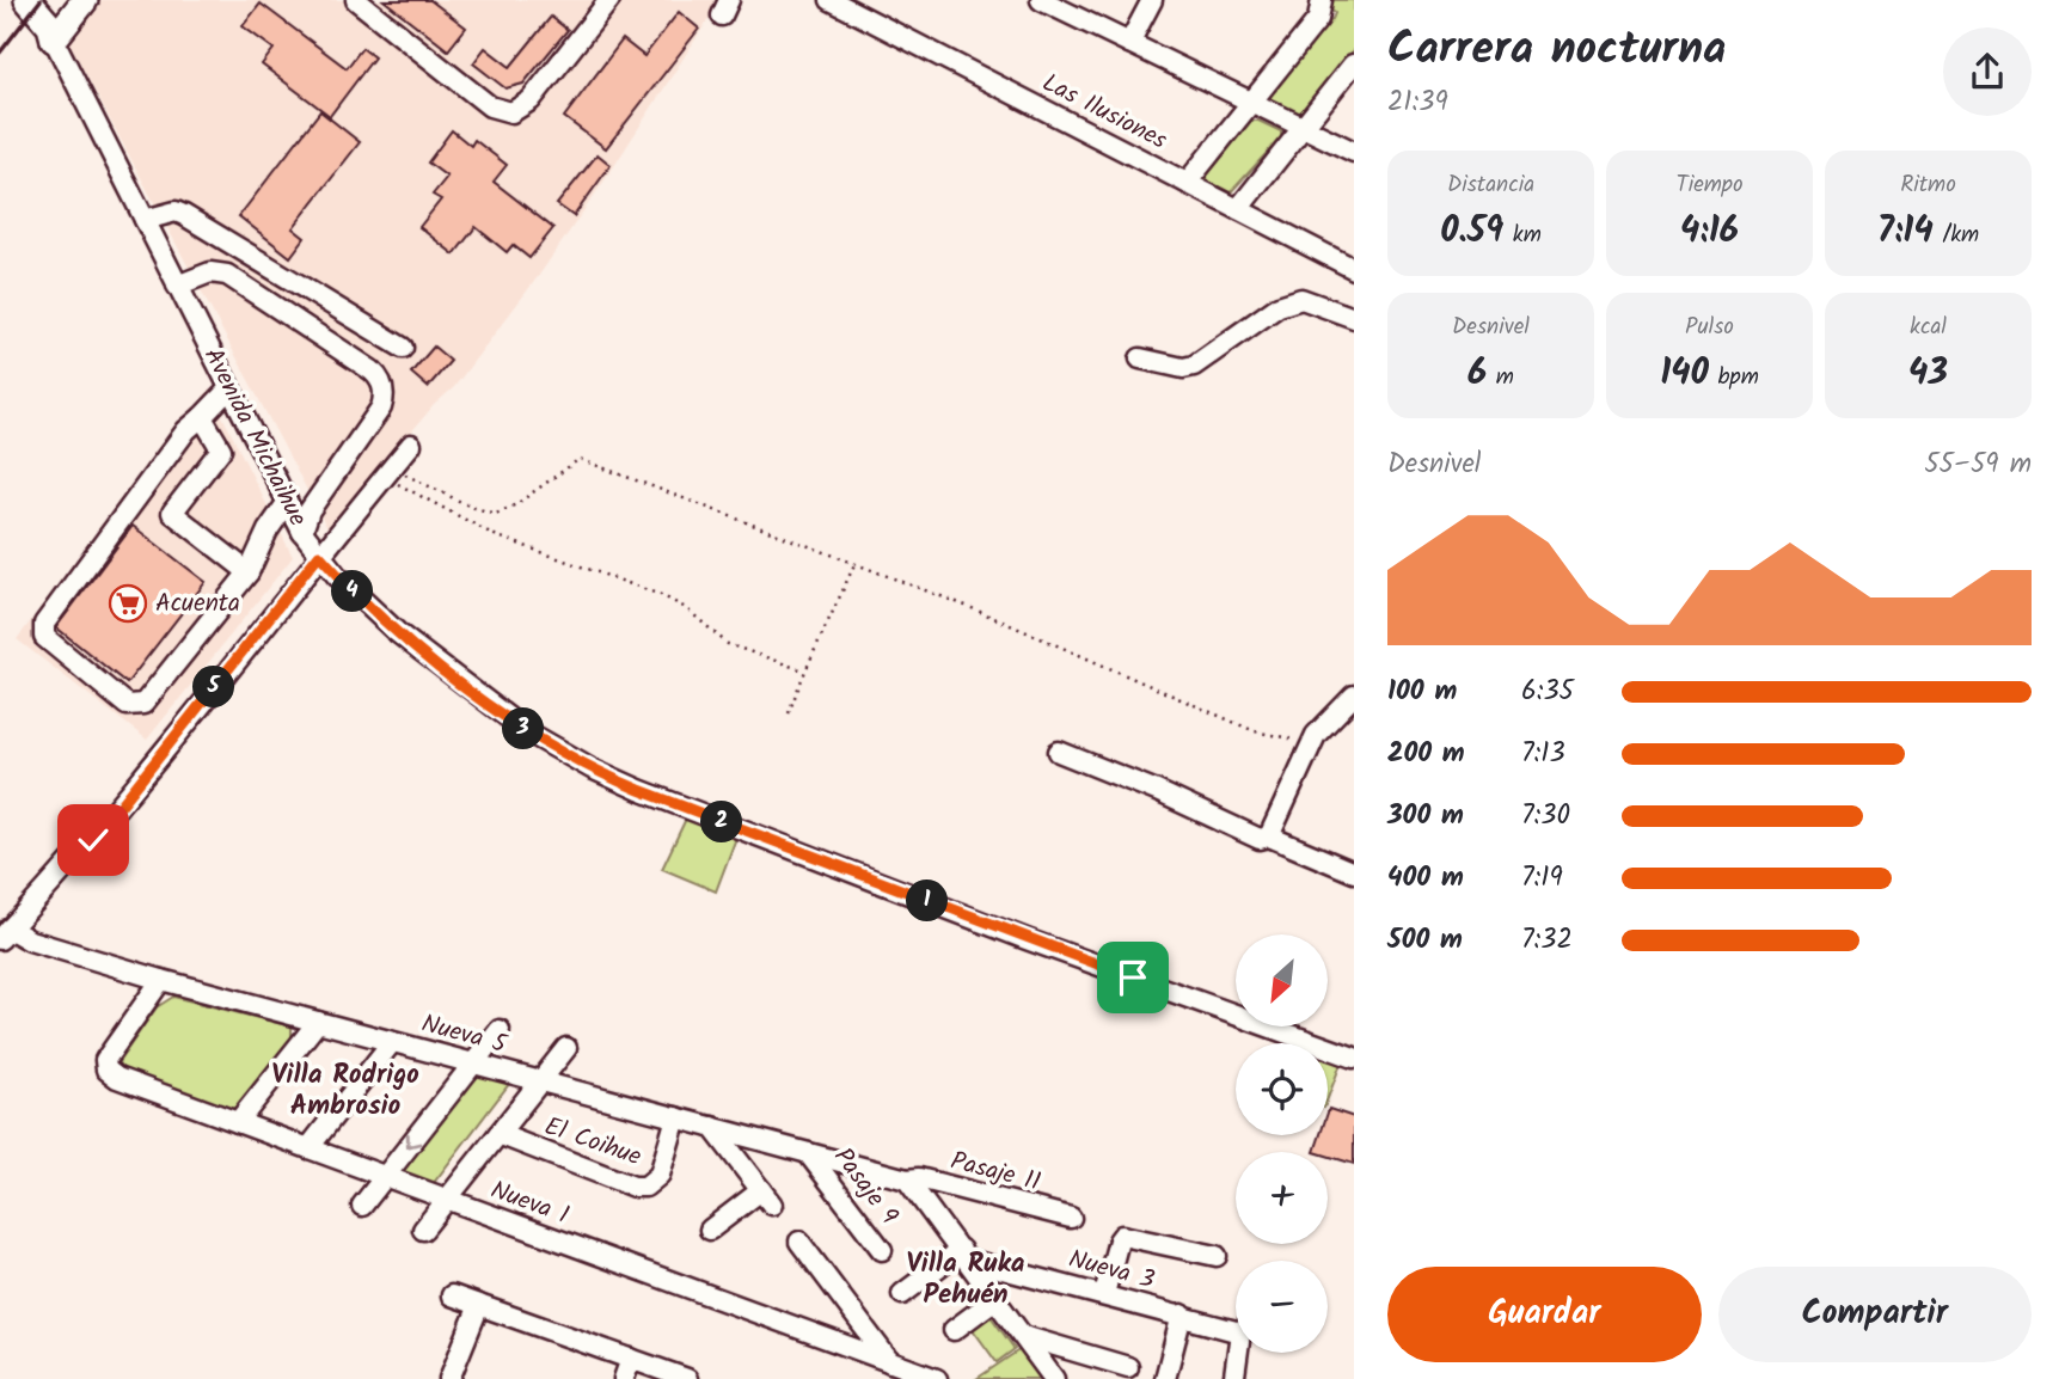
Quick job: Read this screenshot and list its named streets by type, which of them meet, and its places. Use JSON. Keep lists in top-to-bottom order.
{
  "streets": {
    "main road": ["Avenida Michaihue"],
    "street": [
      "Las Ilusiones",
      "Nueva 5",
      "El Coihue",
      "Pasaje 11",
      "Pasaje 9",
      "Nueva 1",
      "Nueva 3"
    ]
  },
  "crossings": [
    ["Nueva 5", "El Coihue"],
    ["Nueva 5", "Pasaje 11"],
    ["Nueva 5", "Pasaje 9"],
    ["Nueva 5", "Nueva 1"]
  ],
  "districts": ["Villa Rodrigo Ambrosio", "Villa Ruka Pehuén"],
  "places": {
    "supermarket": ["Acuenta"]
  },
  "north": "bottom left",
  "page": {
    "heading": ["Carrera nocturna", "21:39"],
    "stats": [
      ["Distancia", "0.59 km"],
      ["Tiempo", "4:16"],
      ["Ritmo", "7:14 /km"],
      ["Desnivel", "6 m"],
      ["Pulso", "140 bpm"],
      ["kcal", "43"]
    ],
    "chart": ["Desnivel", "55–59 m"],
    "pins": [
      "4",
      "5",
      "3",
      "2",
      "1"
    ],
    "list": [
      {
        "name": "100 m",
        "note": "6:35"
      },
      {
        "name": "200 m",
        "note": "7:13"
      },
      {
        "name": "300 m",
        "note": "7:30"
      },
      {
        "name": "400 m",
        "note": "7:19"
      },
      {
        "name": "500 m",
        "note": "7:32"
      }
    ],
    "map_buttons": ["+", "−"],
    "buttons": ["Guardar", "Compartir"]
  }
}
